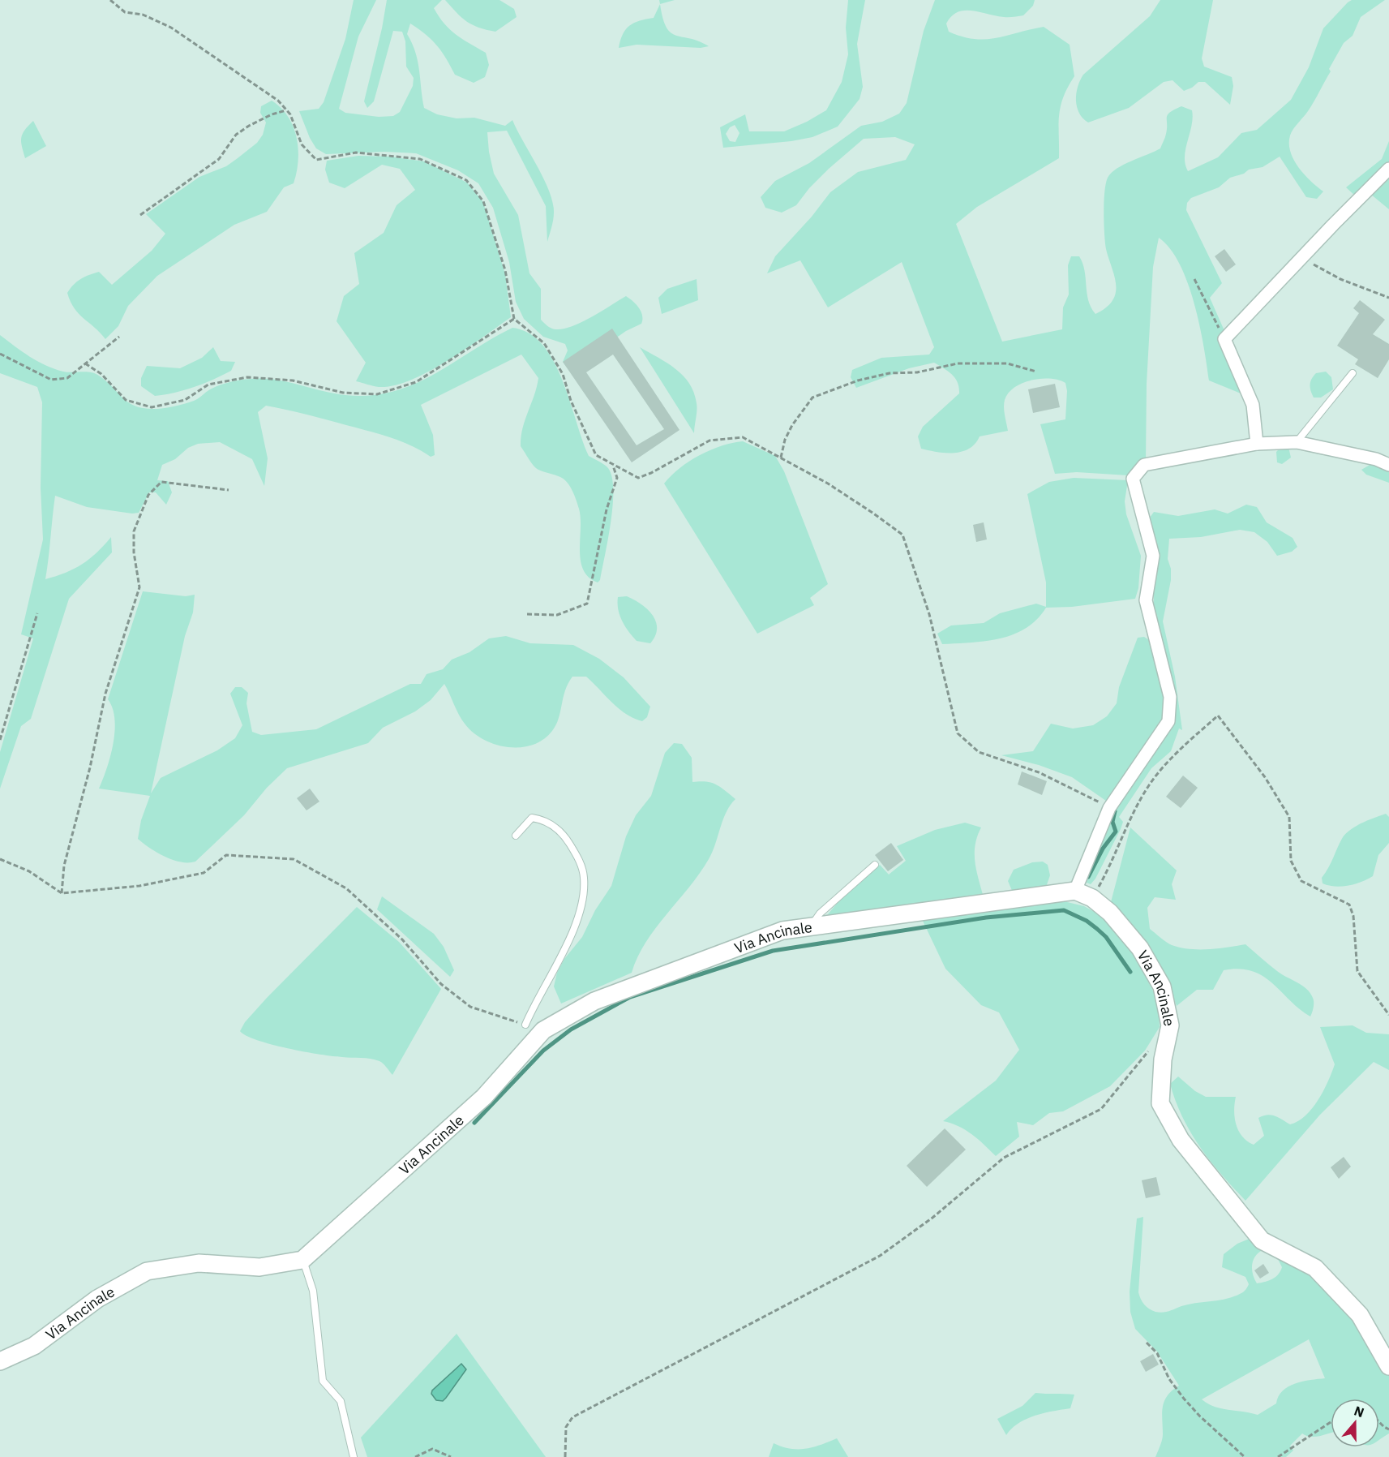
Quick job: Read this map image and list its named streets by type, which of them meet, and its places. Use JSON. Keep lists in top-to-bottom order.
{
  "streets": {
    "main road": ["Via Ancinale"]
  },
  "north": "top"
}
